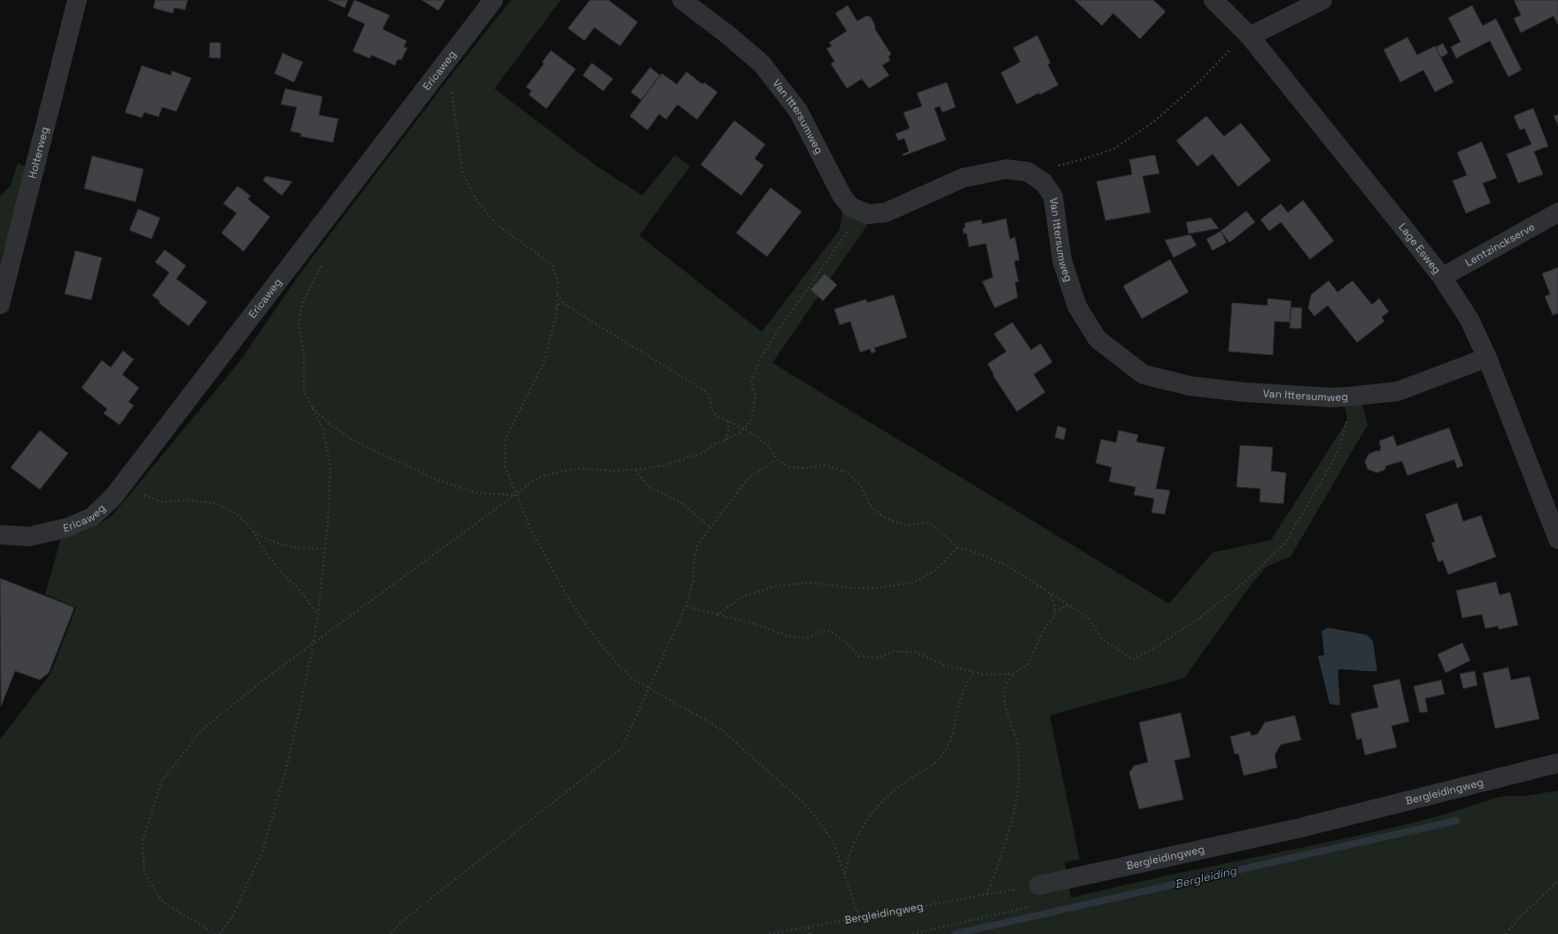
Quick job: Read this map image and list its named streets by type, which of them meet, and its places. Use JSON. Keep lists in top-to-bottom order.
{
  "streets": {
    "street": [
      "Ericaweg",
      "Van Ittersumweg",
      "Holterweg",
      "Lentzinckserve",
      "Lage Esweg",
      "Bergleidingweg"
    ]
  },
  "crossings": [
    ["Van Ittersumweg", "Lage Esweg"],
    ["Lentzinckserve", "Lage Esweg"]
  ],
  "water": ["Bergleiding"]
}
